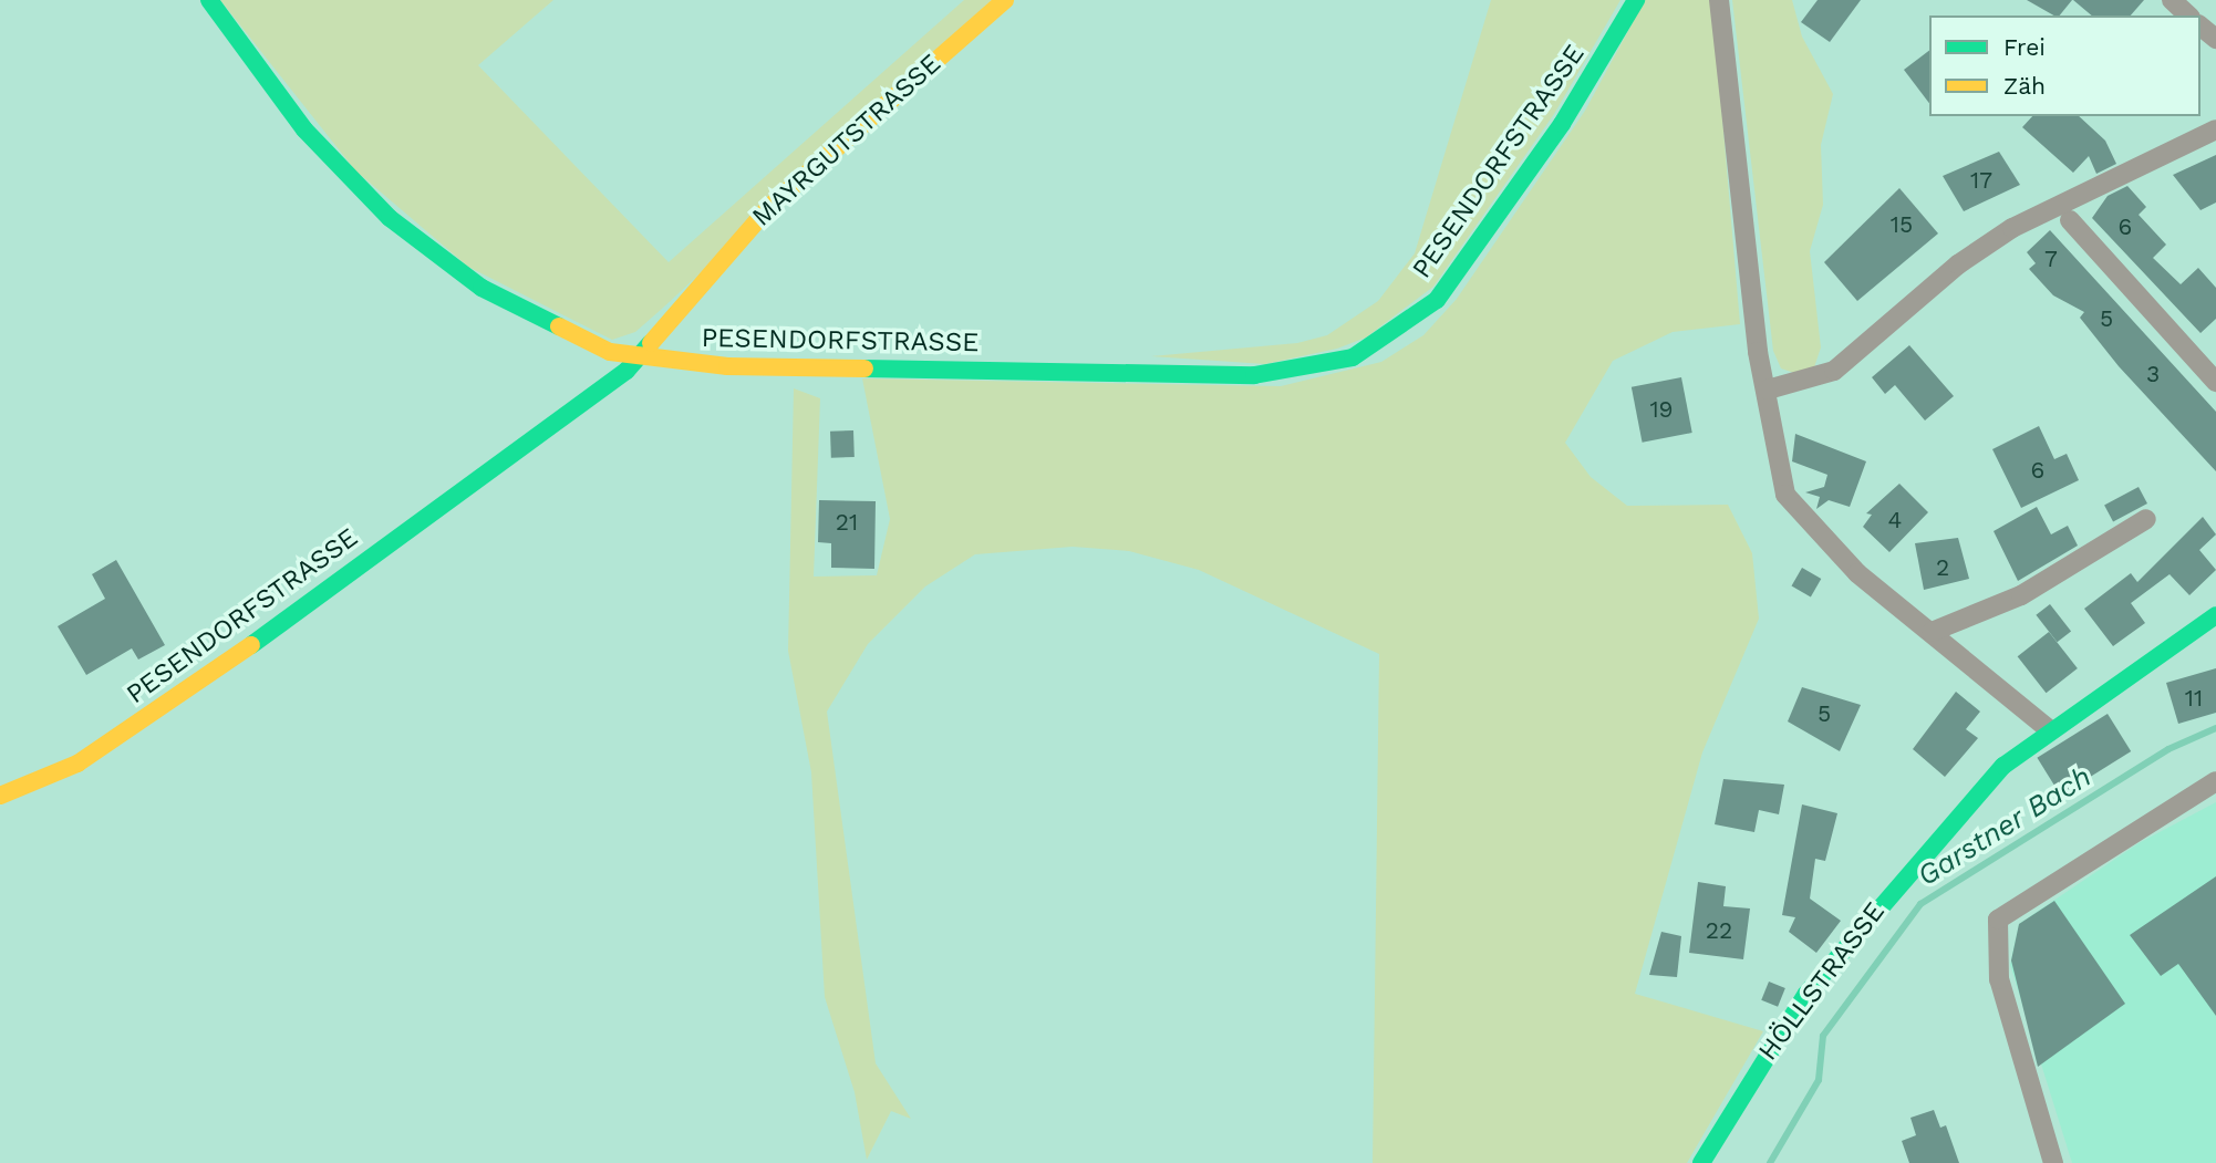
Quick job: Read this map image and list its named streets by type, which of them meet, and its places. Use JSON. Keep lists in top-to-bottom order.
{
  "streets": {
    "street": ["MAYRGUTSTRASSE", "PESENDORFSTRASSE", "HÖLLSTRASSE"]
  },
  "crossings": [
    ["MAYRGUTSTRASSE", "PESENDORFSTRASSE"]
  ],
  "water": ["Garstner Bach"],
  "house_numbers": [
    "17",
    "15",
    "6",
    "7",
    "5",
    "3",
    "19",
    "6",
    "4",
    "21",
    "2",
    "11",
    "5",
    "22"
  ],
  "legend": ["Frei", "Zäh"]
}
